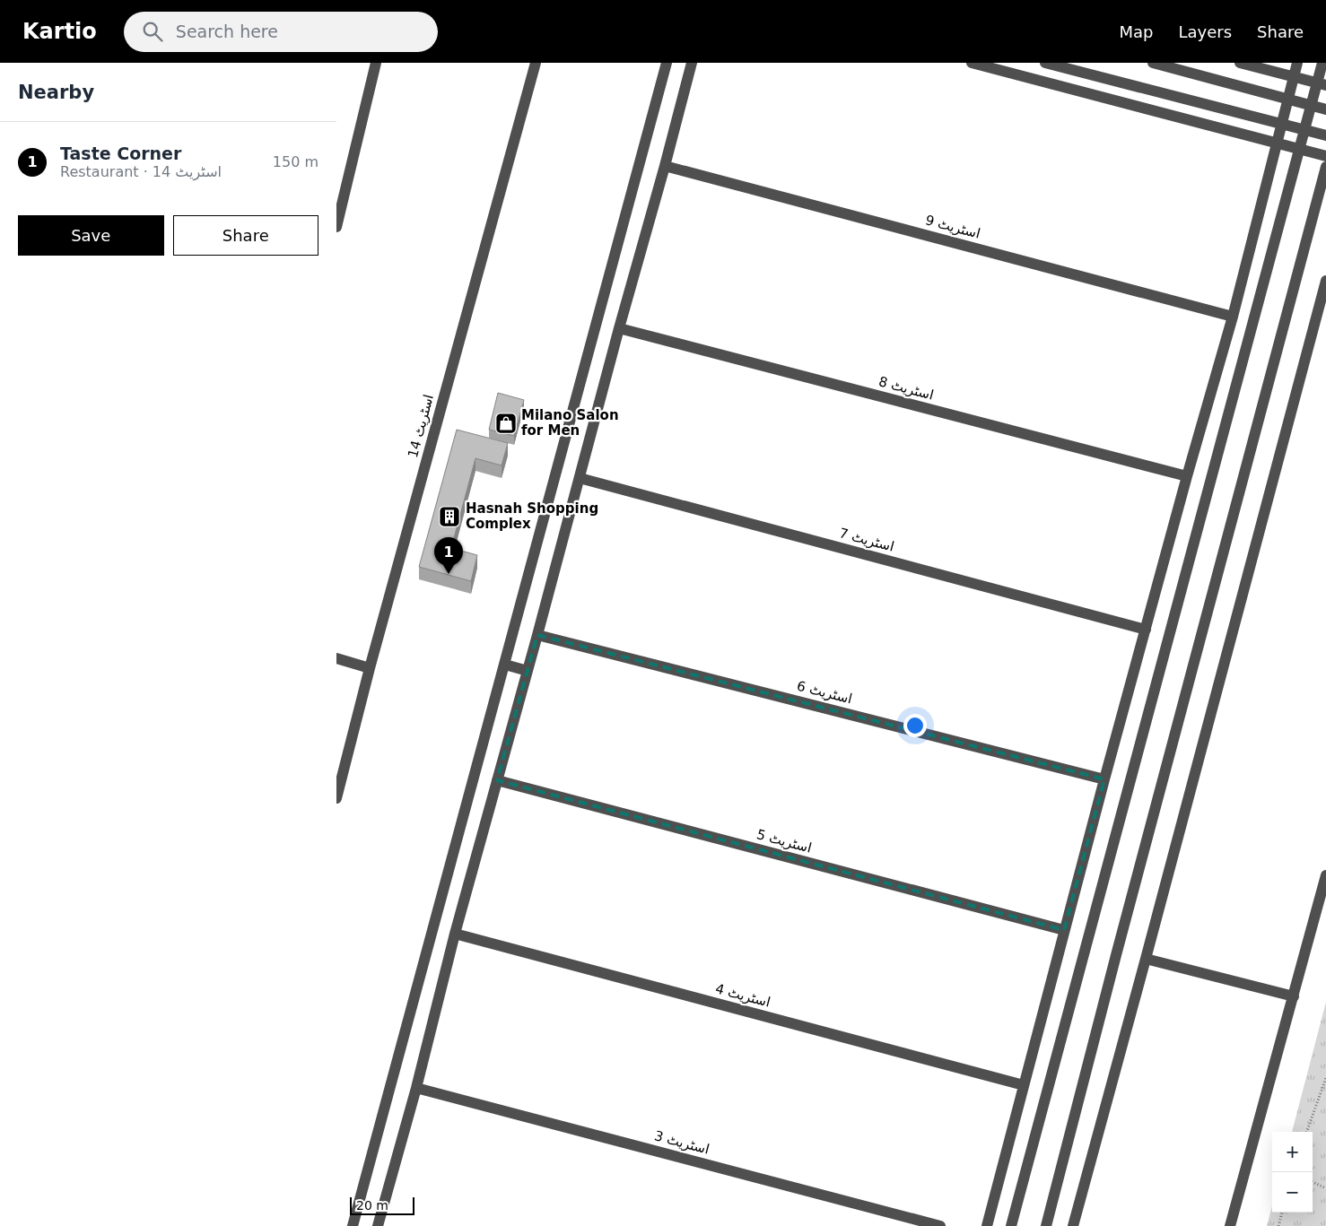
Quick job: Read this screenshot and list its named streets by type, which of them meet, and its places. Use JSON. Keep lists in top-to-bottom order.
{
  "streets": {
    "street": [
      "اسٹریٹ 9",
      "اسٹریٹ 8",
      "اسٹریٹ 14",
      "اسٹریٹ 7",
      "اسٹریٹ 6",
      "اسٹریٹ 5",
      "اسٹریٹ 4",
      "اسٹریٹ 3"
    ]
  },
  "places": {
    "shop": ["Milano Salon for Men"],
    "building": ["Hasnah Shopping Complex"]
  },
  "scale_bar": "20 m",
  "page": {
    "header": "Kartio",
    "search": "Search here",
    "nav": ["Map", "Layers", "Share"],
    "heading": "Nearby",
    "list": [
      {
        "mark": "1",
        "name": "Taste Corner",
        "note": "Restaurant · اسٹریٹ 14",
        "value": "150 m"
      }
    ],
    "buttons": ["Save", "Share"],
    "pins": "1",
    "map_buttons": ["+", "−"],
    "scale": "20 m"
  }
}
